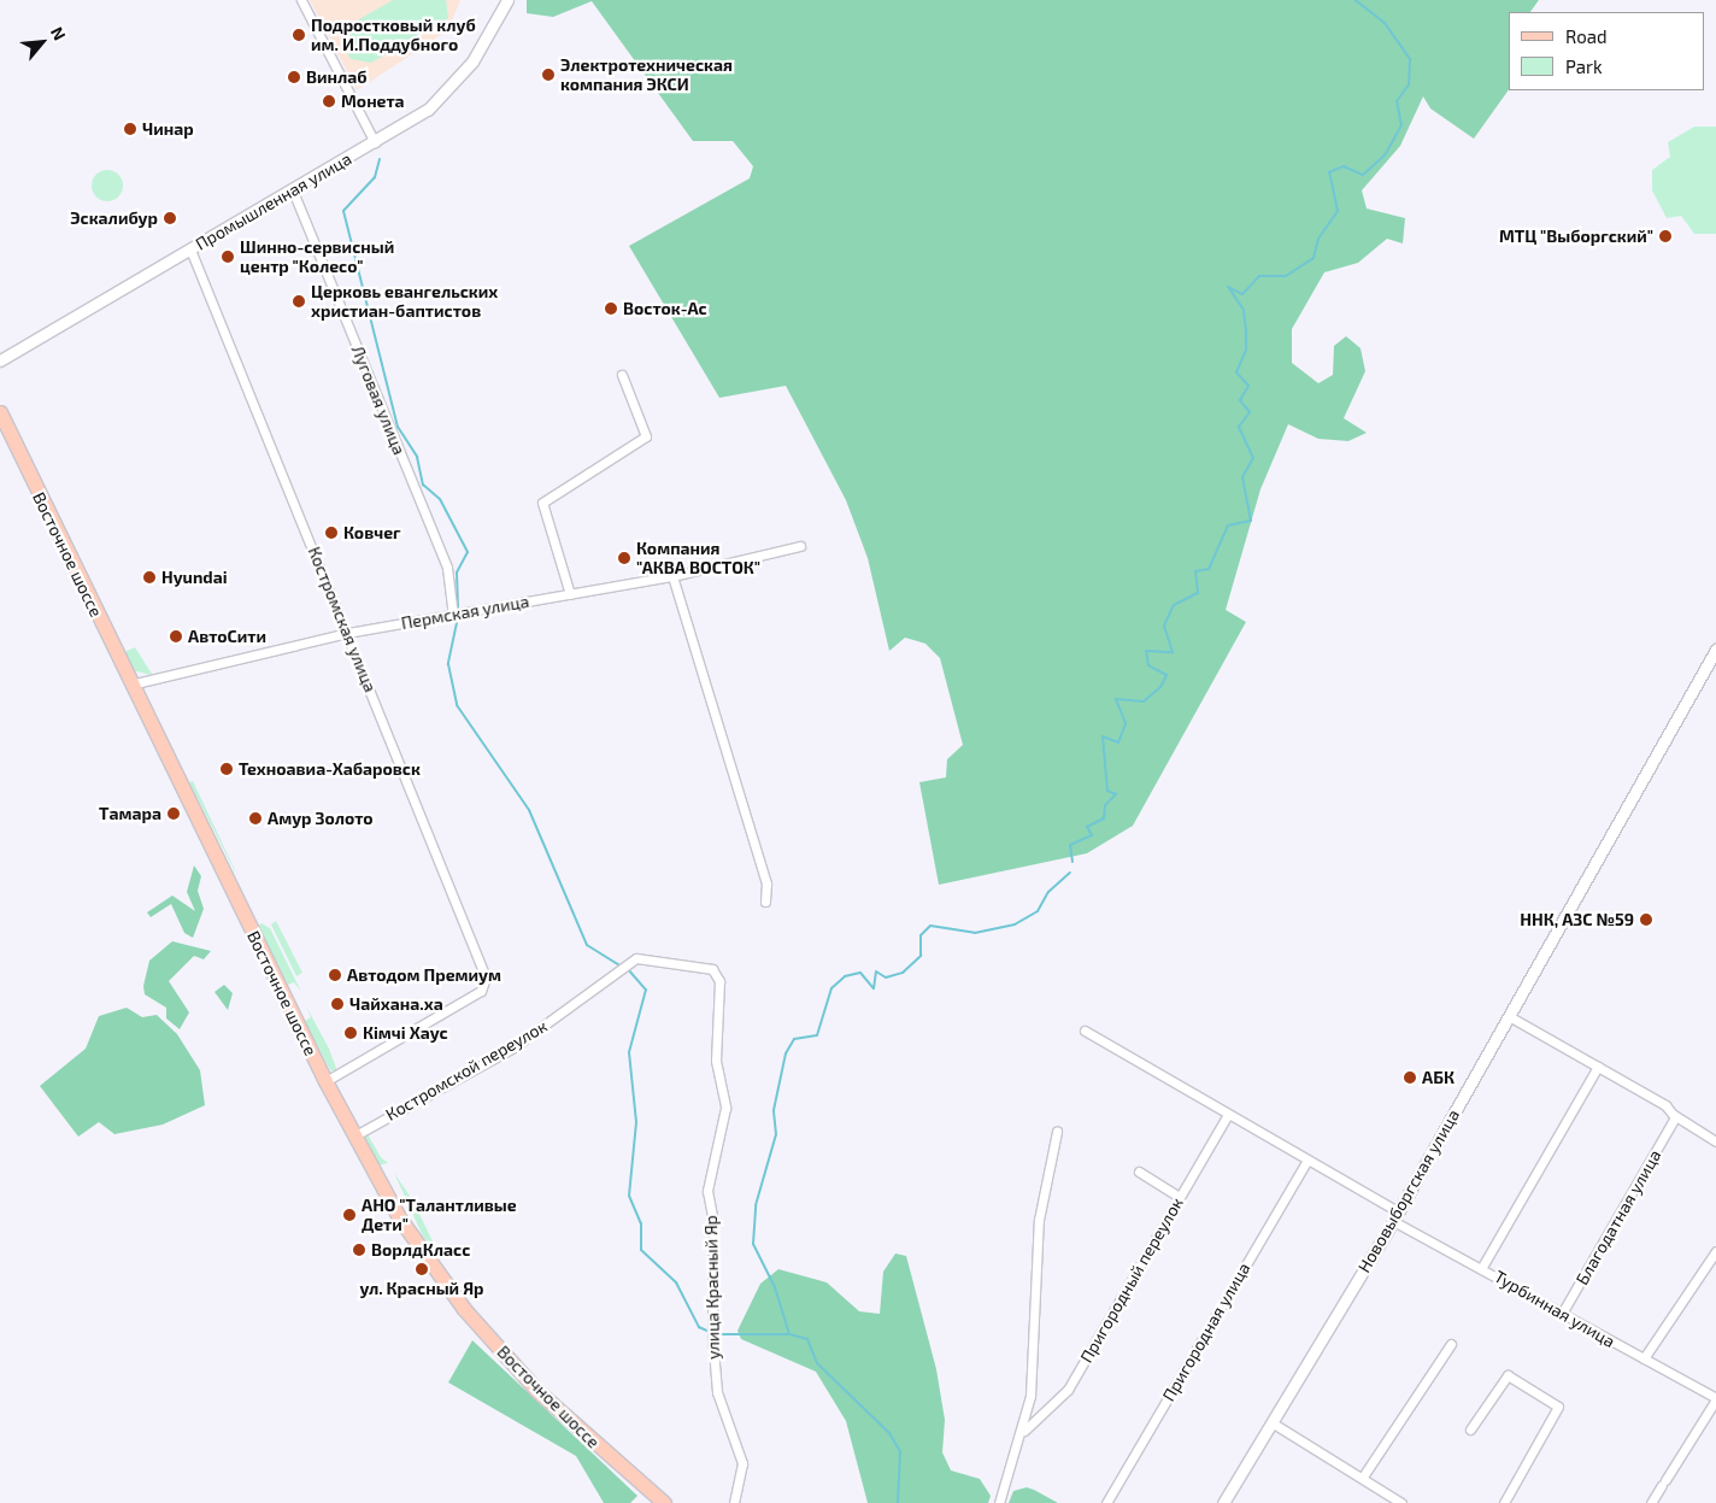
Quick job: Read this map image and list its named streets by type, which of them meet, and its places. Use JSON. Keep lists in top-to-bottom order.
{
  "streets": {
    "main road": ["Восточное шоссе"],
    "street": [
      "Промышленная улица",
      "Луговая улица",
      "Пермская улица",
      "Костромская улица",
      "Костромской переулок",
      "Нововыборгская улица",
      "Благодатная улица",
      "Пригородный переулок",
      "улица Красный Яр",
      "Турбинная улица",
      "Пригородная улица"
    ]
  },
  "crossings": [
    ["Промышленная улица", "Луговая улица"],
    ["Промышленная улица", "Костромская улица"],
    ["Луговая улица", "Пермская улица"],
    ["Восточное шоссе", "Пермская улица"],
    ["Восточное шоссе", "Костромская улица"],
    ["Восточное шоссе", "Костромской переулок"],
    ["Пермская улица", "Костромская улица"],
    ["Костромской переулок", "улица Красный Яр"],
    ["Нововыборгская улица", "Турбинная улица"],
    ["Благодатная улица", "Турбинная улица"],
    ["Пригородный переулок", "Турбинная улица"],
    ["Турбинная улица", "Пригородная улица"]
  ],
  "places": [
    "Подростковый клуб им. И.Поддубного",
    "Электротехническая компания ЭКСИ",
    "Винлаб",
    "Монета",
    "Чинар",
    "Эскалибур",
    "МТЦ \"Выборгский\"",
    "Шинно-сервисный центр \"Колесо\"",
    "Церковь евангельских христиан-баптистов",
    "Восток-Ас",
    "Ковчег",
    "Компания \"АКВА ВОСТОК\"",
    "Hyundai",
    "АвтоСити",
    "Техноавиа-Хабаровск",
    "Тамара",
    "Амур Золото",
    "ННК, АЗС №59",
    "Автодом Премиум",
    "Чайхана.ха",
    "Кiмчi Хаус",
    "АБК",
    "АНО \"Талантливые Дети\"",
    "ВорлдКласс",
    "ул. Красный Яр"
  ],
  "legend": ["Road", "Park"],
  "north": "top right"
}
